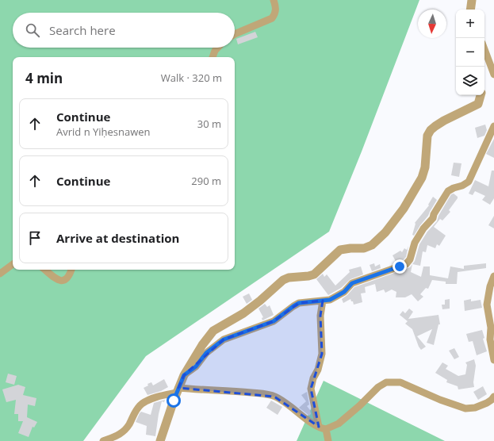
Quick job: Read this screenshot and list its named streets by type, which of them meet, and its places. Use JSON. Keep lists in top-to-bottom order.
{
  "north": "bottom",
  "page": {
    "map_buttons": ["+", "−"],
    "search": "Search here",
    "heading": ["4 min", "Walk · 320 m"],
    "list": [
      ["Continue", "Avrid n Yiḥesnawen", "30 m"],
      ["Continue", "290 m"],
      "Arrive at destination"
    ]
  }
}
